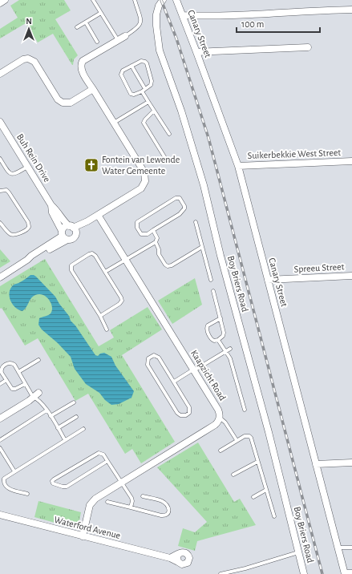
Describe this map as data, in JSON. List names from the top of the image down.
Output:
{
  "streets": {
    "street": [
      "Canary Street",
      "Suikerbekkie West Street",
      "Buh Rein Drive",
      "Spreeu Street",
      "Boy Briers Road",
      "Kaapzicht Road",
      "Waterford Avenue"
    ]
  },
  "crossings": [
    ["Canary Street", "Suikerbekkie West Street"],
    ["Canary Street", "Spreeu Street"]
  ],
  "places": {
    "church": ["Fontein van Lewende Water Gemeente"]
  },
  "scale_bar": "100 m",
  "north": "top"
}
